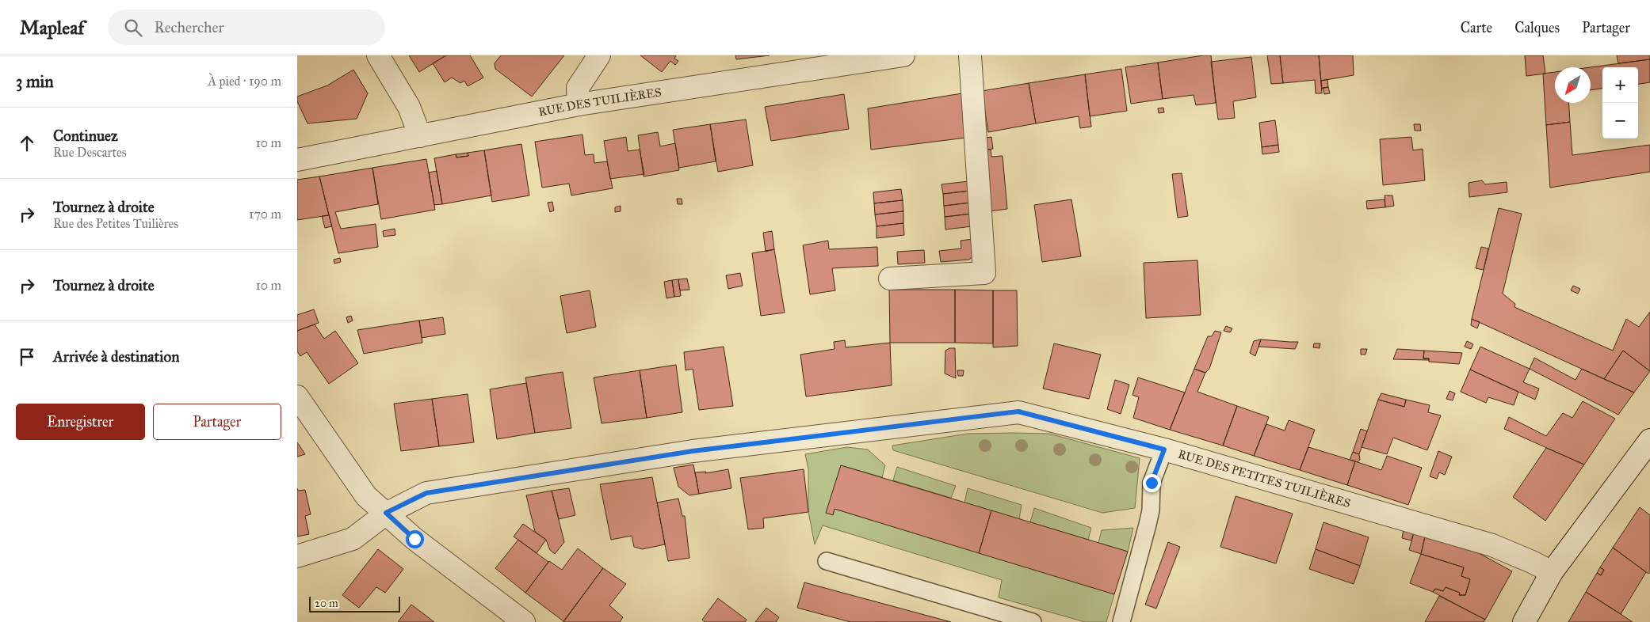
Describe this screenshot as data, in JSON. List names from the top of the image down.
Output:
{
  "streets": {
    "street": ["RUE DES TUILIÈRES", "RUE DES PETITES TUILIÈRES"]
  },
  "scale_bar": "20 m",
  "north": "bottom left",
  "page": {
    "header": "Mapleaf",
    "search": "Rechercher",
    "nav": ["Carte", "Calques", "Partager"],
    "heading": ["3 min", "À pied · 190 m"],
    "map_buttons": ["+", "−"],
    "list": [
      ["Continuez", "Rue Descartes", "10 m"],
      ["Tournez à droite", "Rue des Petites Tuilières", "170 m"],
      ["Tournez à droite", "10 m"],
      "Arrivée à destination"
    ],
    "buttons": ["Enregistrer", "Partager"],
    "scale": "20 m"
  }
}
